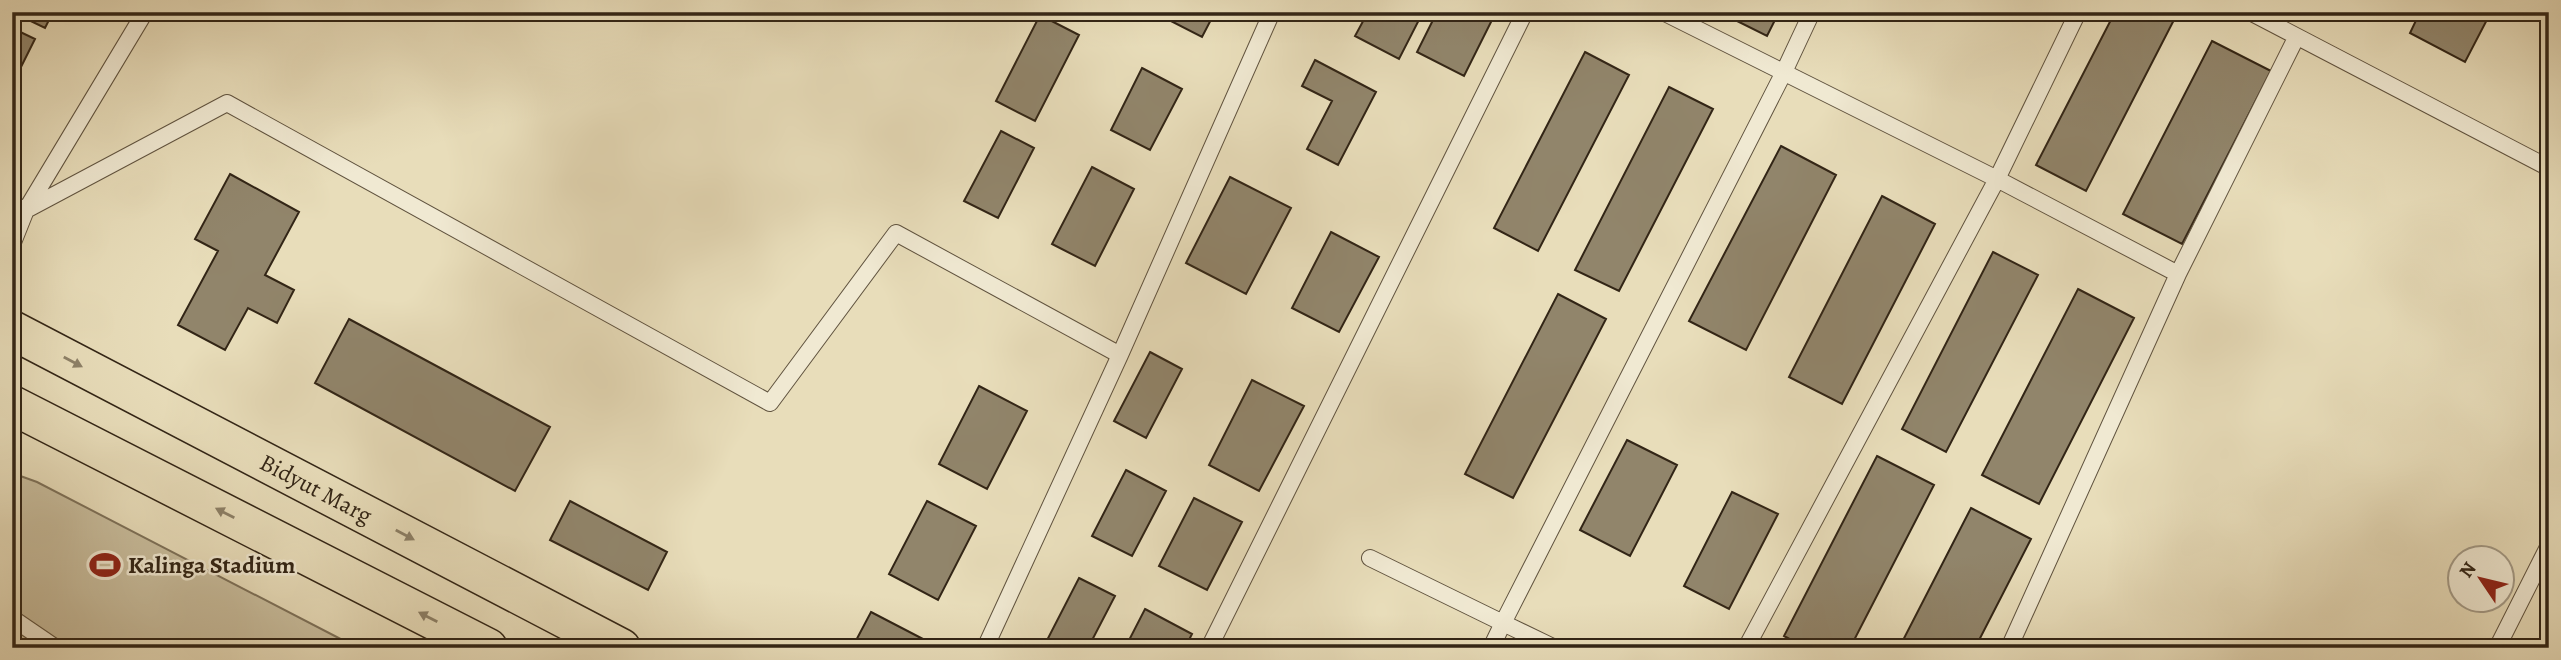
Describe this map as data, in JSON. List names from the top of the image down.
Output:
{
  "streets": {
    "main road": ["Bidyut Marg"]
  },
  "places": {
    "sports": ["Kalinga Stadium"]
  },
  "north": "top left"
}
